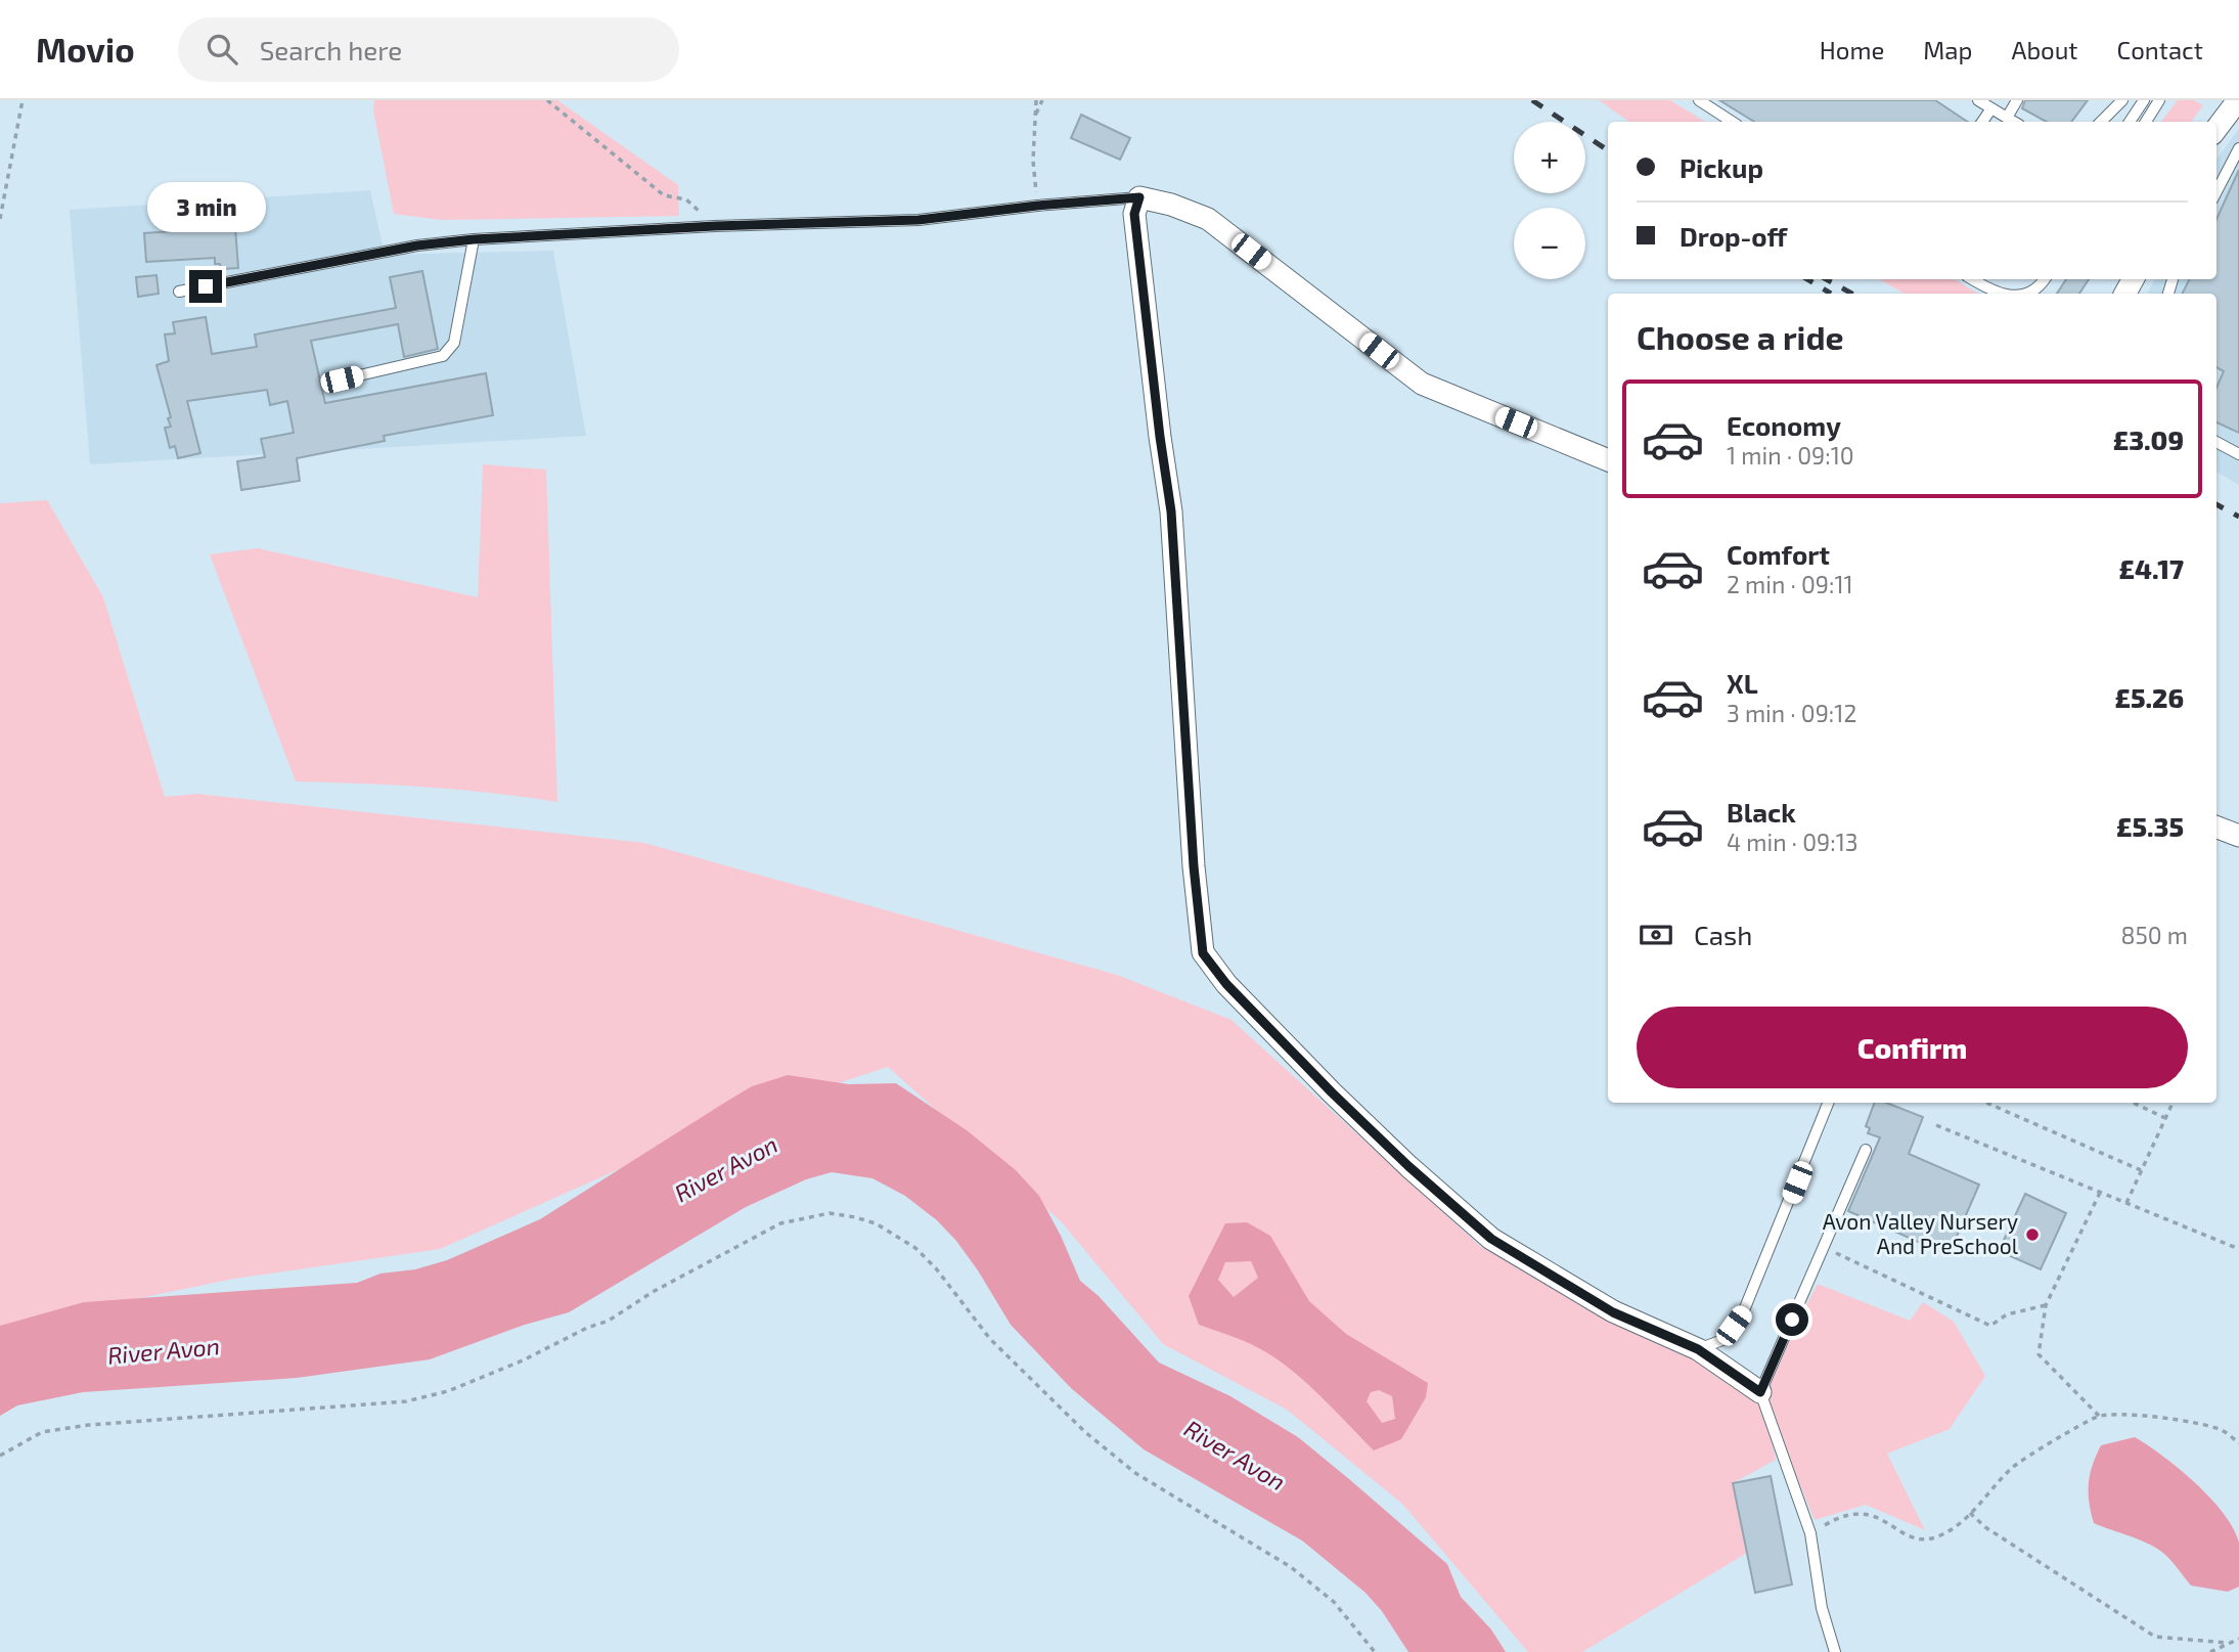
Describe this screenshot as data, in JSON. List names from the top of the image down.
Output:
{
  "water": ["River Avon"],
  "places": ["Avon Valley Nursery And PreSchool"],
  "page": {
    "header": "Movio",
    "search": "Search here",
    "nav": [
      "Home",
      "Map",
      "About",
      "Contact"
    ],
    "map_buttons": ["+", "−"],
    "banner": ["Pickup", "Drop-off"],
    "bubble": "3 min",
    "heading": "Choose a ride",
    "list": [
      {
        "name": "Economy",
        "note": "1 min · 09:10",
        "value": "£3.09"
      },
      {
        "name": "Comfort",
        "note": "2 min · 09:11",
        "value": "£4.17"
      },
      {
        "name": "XL",
        "note": "3 min · 09:12",
        "value": "£5.26"
      },
      {
        "name": "Black",
        "note": "4 min · 09:13",
        "value": "£5.35"
      }
    ],
    "pay": ["Cash", "850 m"],
    "buttons": "Confirm"
  }
}
